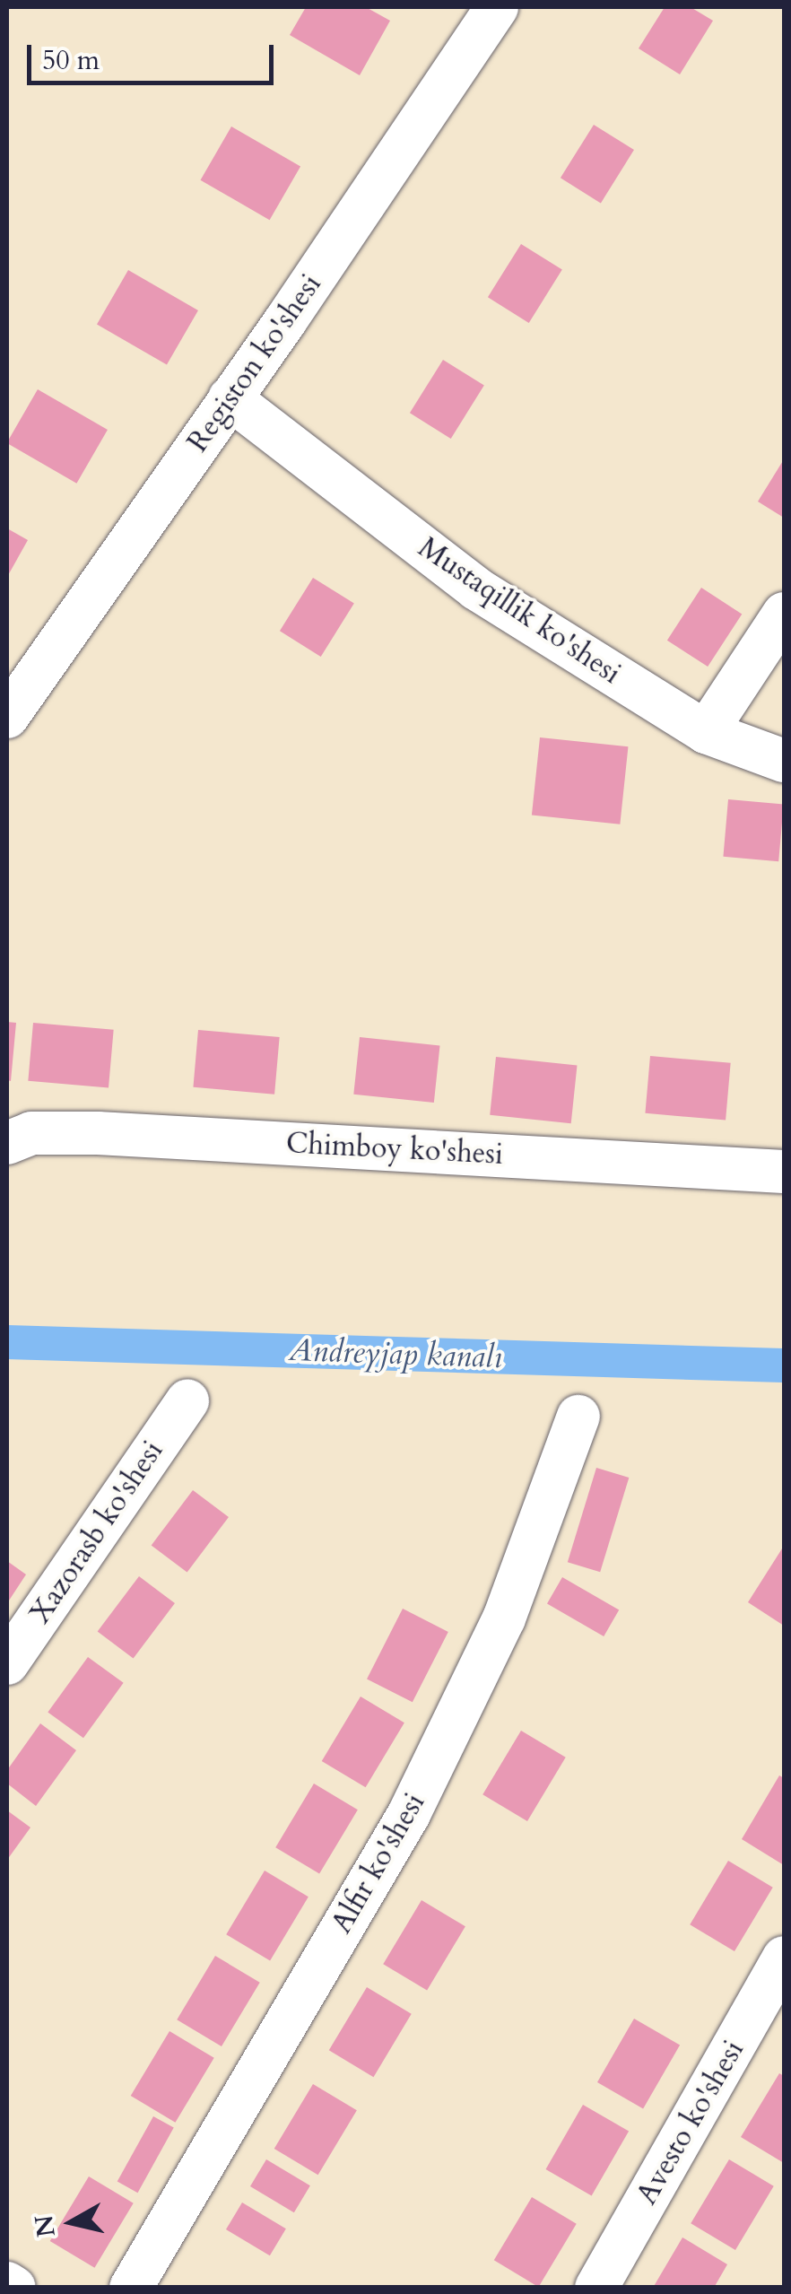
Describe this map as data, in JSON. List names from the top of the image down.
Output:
{
  "streets": {
    "street": [
      "Registon ko'shesi",
      "Mustaqillik ko'shesi",
      "Chimboy ko'shesi",
      "Xazorasb ko'shesi",
      "Alfir ko'shesi",
      "Avesto ko'shesi"
    ]
  },
  "crossings": [
    ["Registon ko'shesi", "Mustaqillik ko'shesi"]
  ],
  "water": ["Andreyjap kanalı"],
  "scale_bar": "50 m",
  "north": "left"
}
